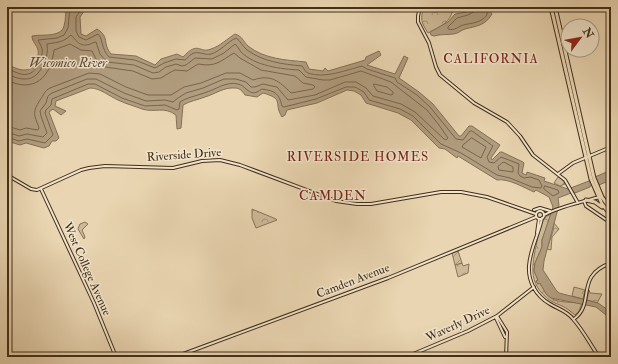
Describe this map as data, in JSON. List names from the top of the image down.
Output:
{
  "streets": {
    "street": [
      "Riverside Drive",
      "West College Avenue",
      "Camden Avenue",
      "Waverly Drive"
    ]
  },
  "crossings": [
    ["Riverside Drive", "West College Avenue"],
    ["Riverside Drive", "Camden Avenue"]
  ],
  "districts": ["CALIFORNIA", "RIVERSIDE HOMES", "CAMDEN"],
  "water": ["Wicomico River"],
  "north": "top right"
}
